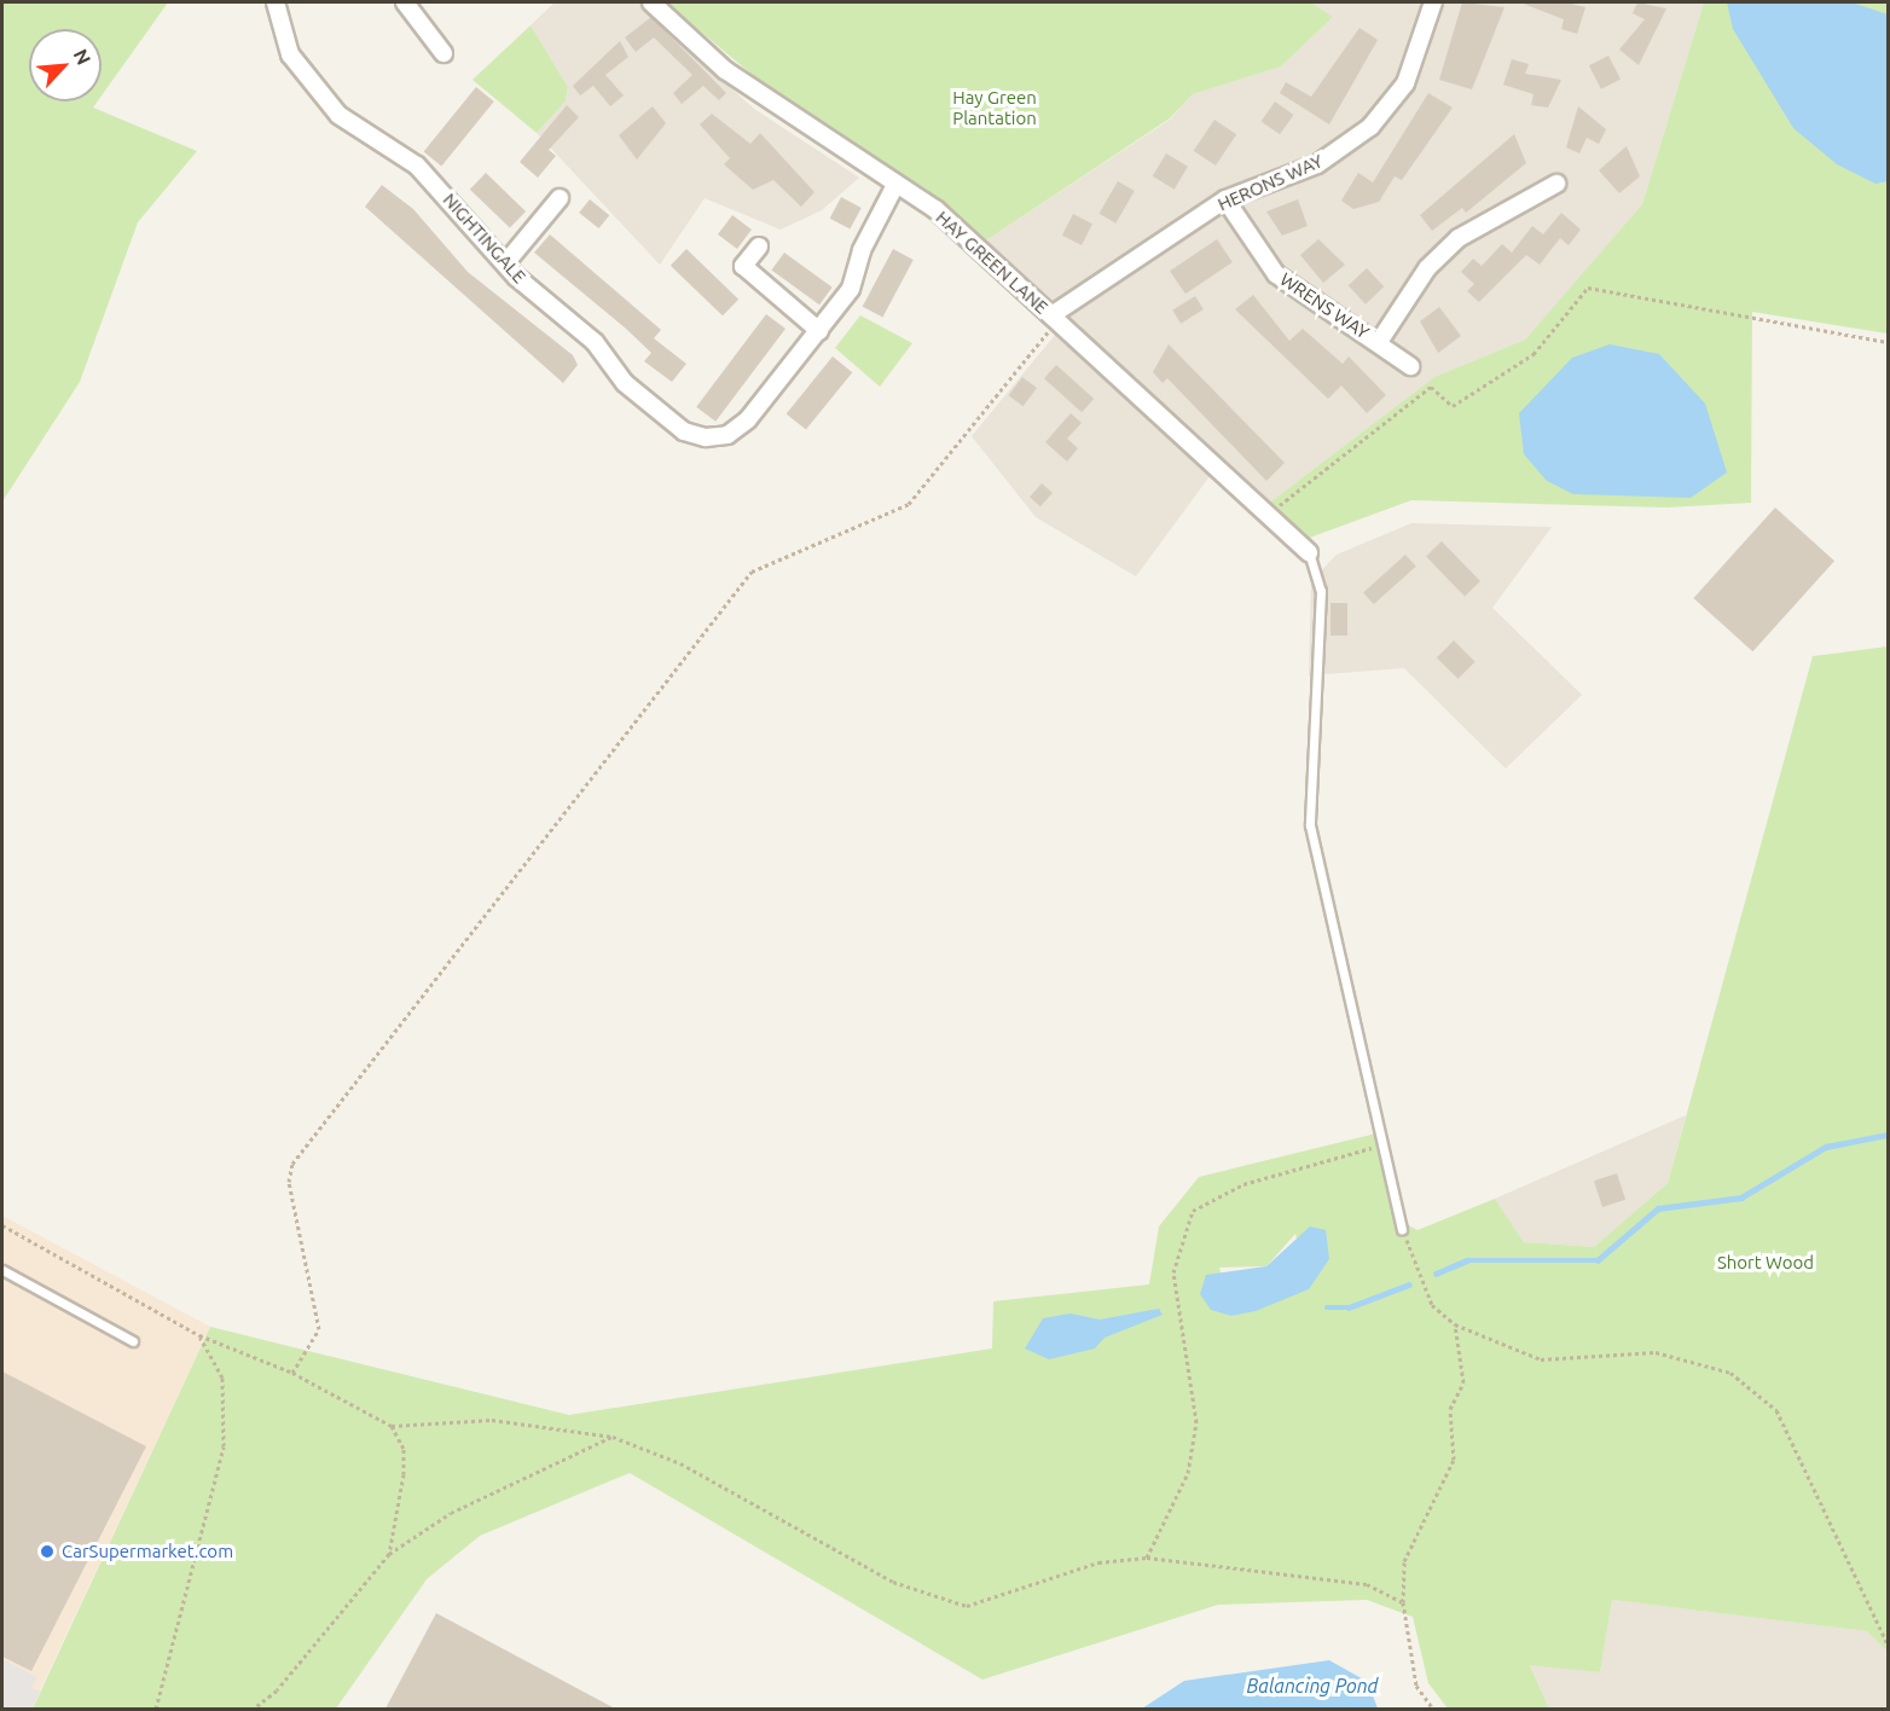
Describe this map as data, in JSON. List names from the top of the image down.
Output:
{
  "streets": {
    "street": [
      "HERONS WAY",
      "NIGHTINGALE",
      "HAY GREEN LANE",
      "WRENS WAY"
    ]
  },
  "crossings": [
    ["HERONS WAY", "HAY GREEN LANE"],
    ["HERONS WAY", "WRENS WAY"],
    ["NIGHTINGALE", "HAY GREEN LANE"]
  ],
  "water": ["Balancing Pond"],
  "parks": ["Hay Green Plantation", "Short Wood"],
  "places": ["CarSupermarket.com"],
  "north": "top right"
}
